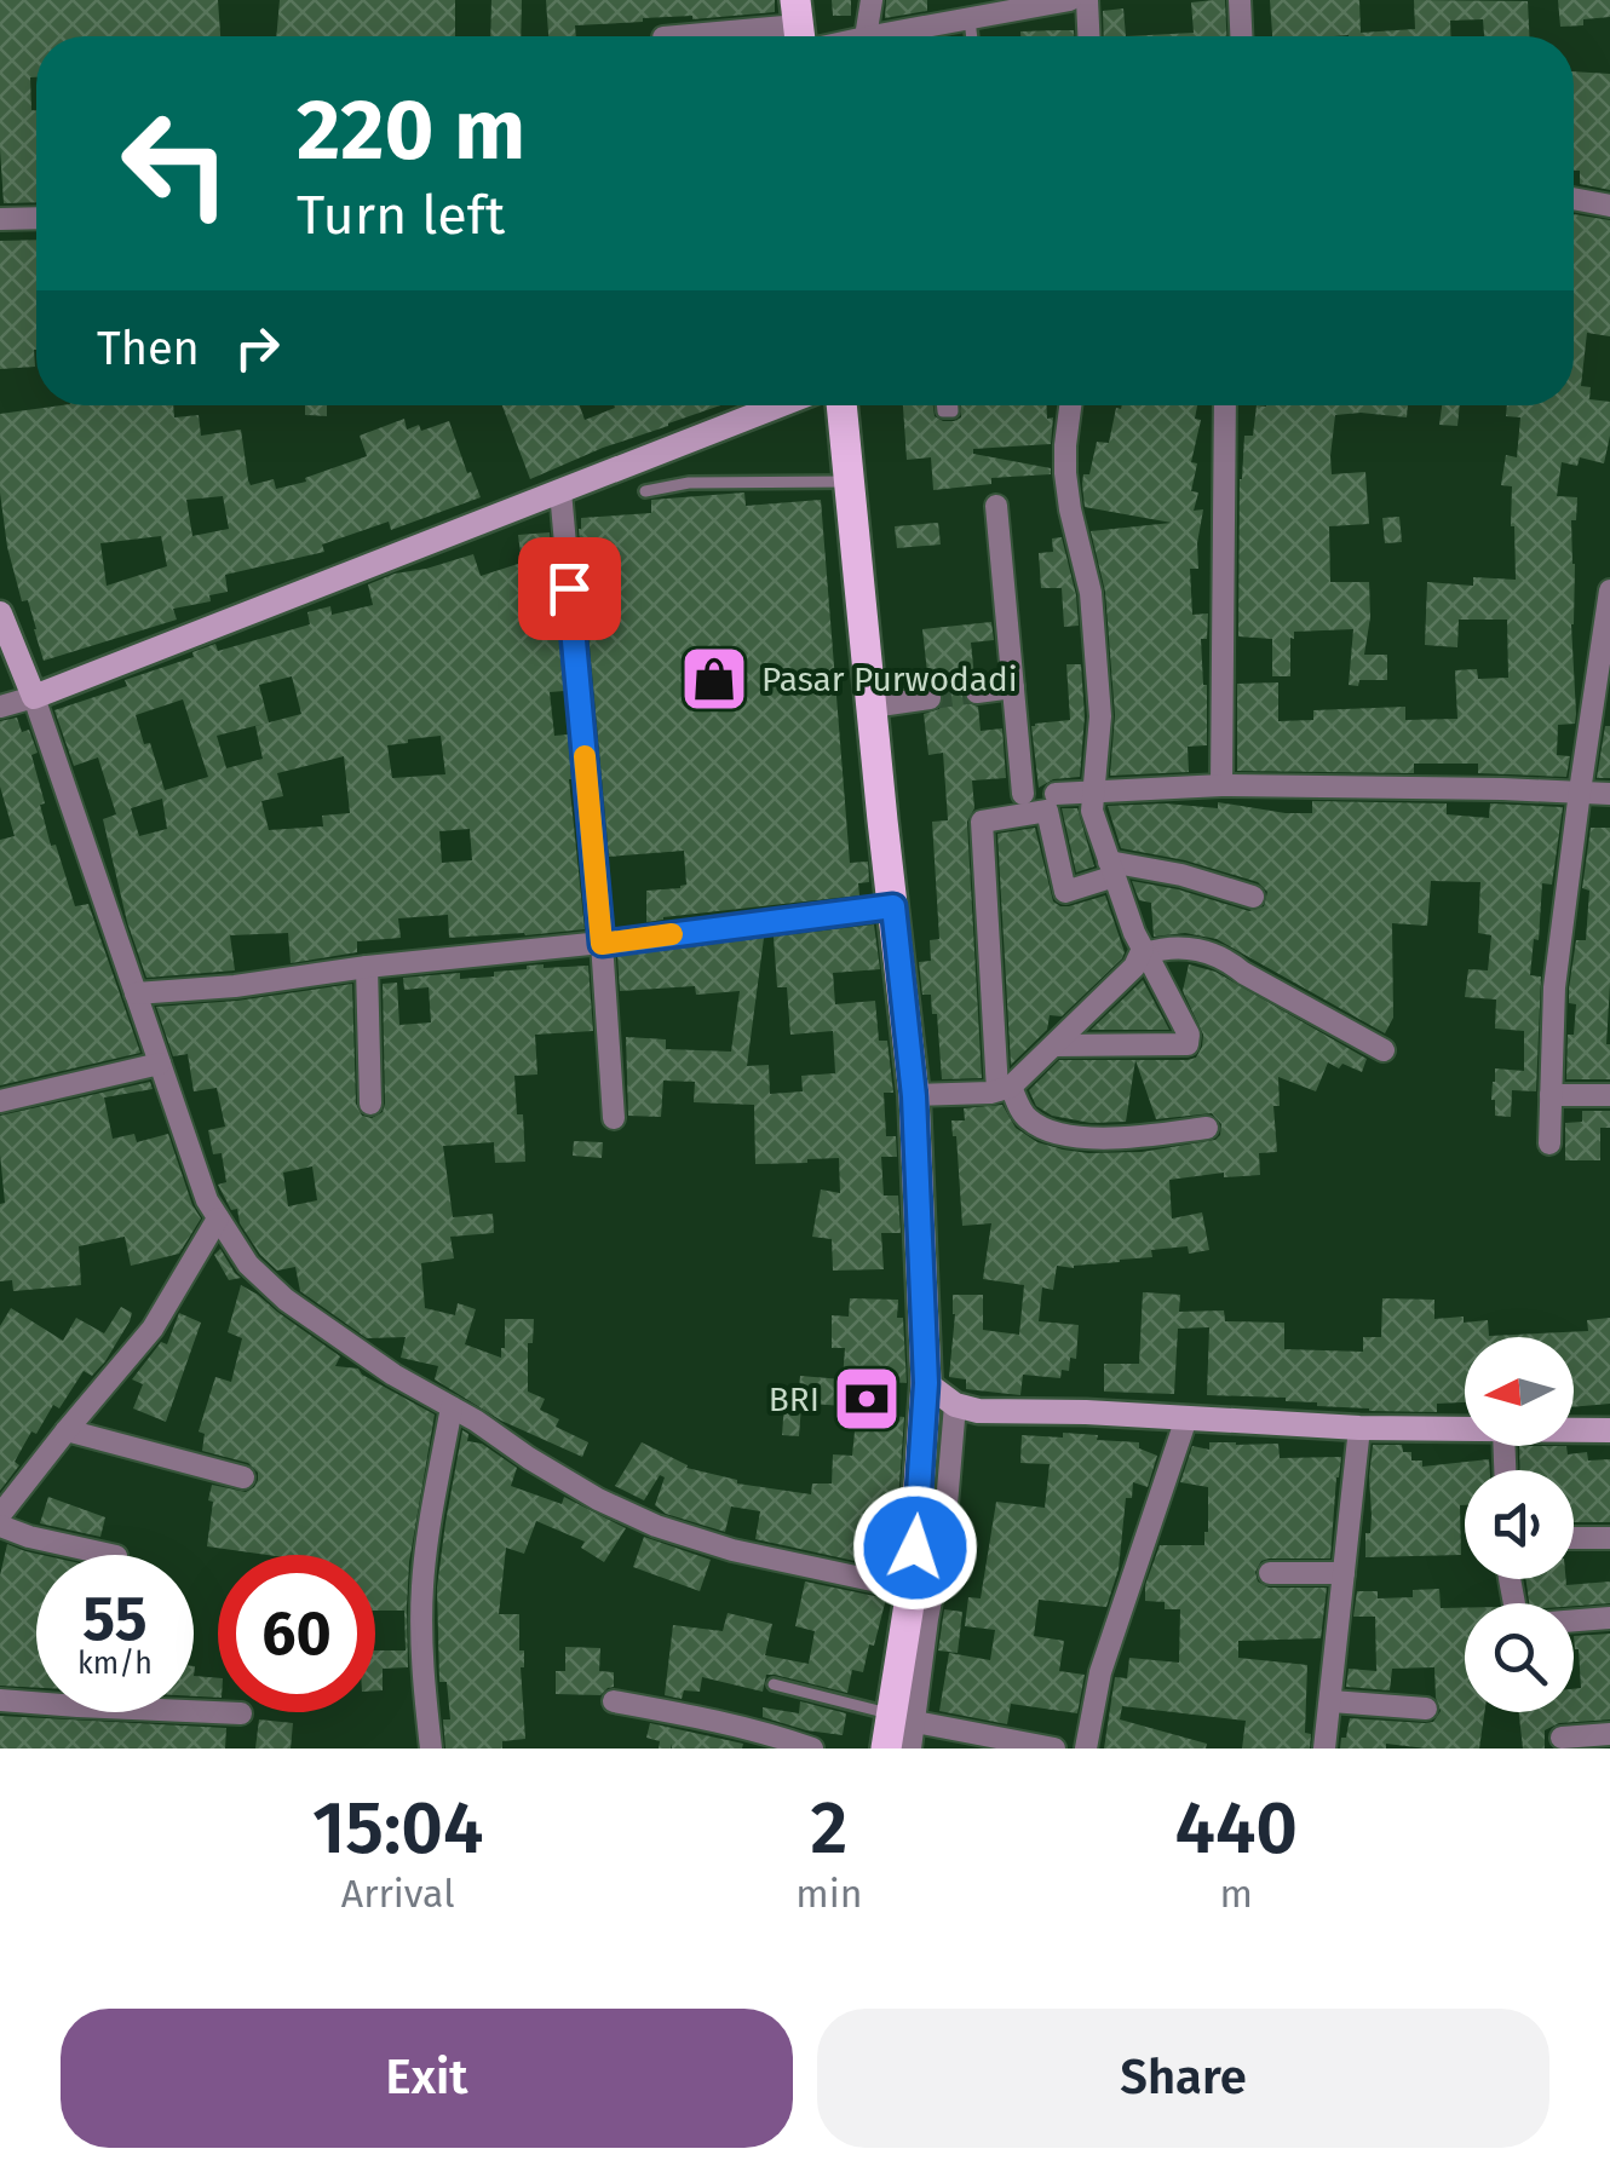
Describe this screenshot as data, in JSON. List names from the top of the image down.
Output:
{
  "places": {
    "shop": ["Pasar Purwodadi"],
    "bank": ["BRI"]
  },
  "north": "left",
  "page": {
    "turn": ["220 m", "Turn left"],
    "then": "Then",
    "speed": "55 km/h",
    "limit": "60",
    "eta": [
      "15:04",
      "Arrival",
      "2",
      "min",
      "440",
      "m"
    ],
    "buttons": ["Exit", "Share"]
  }
}
